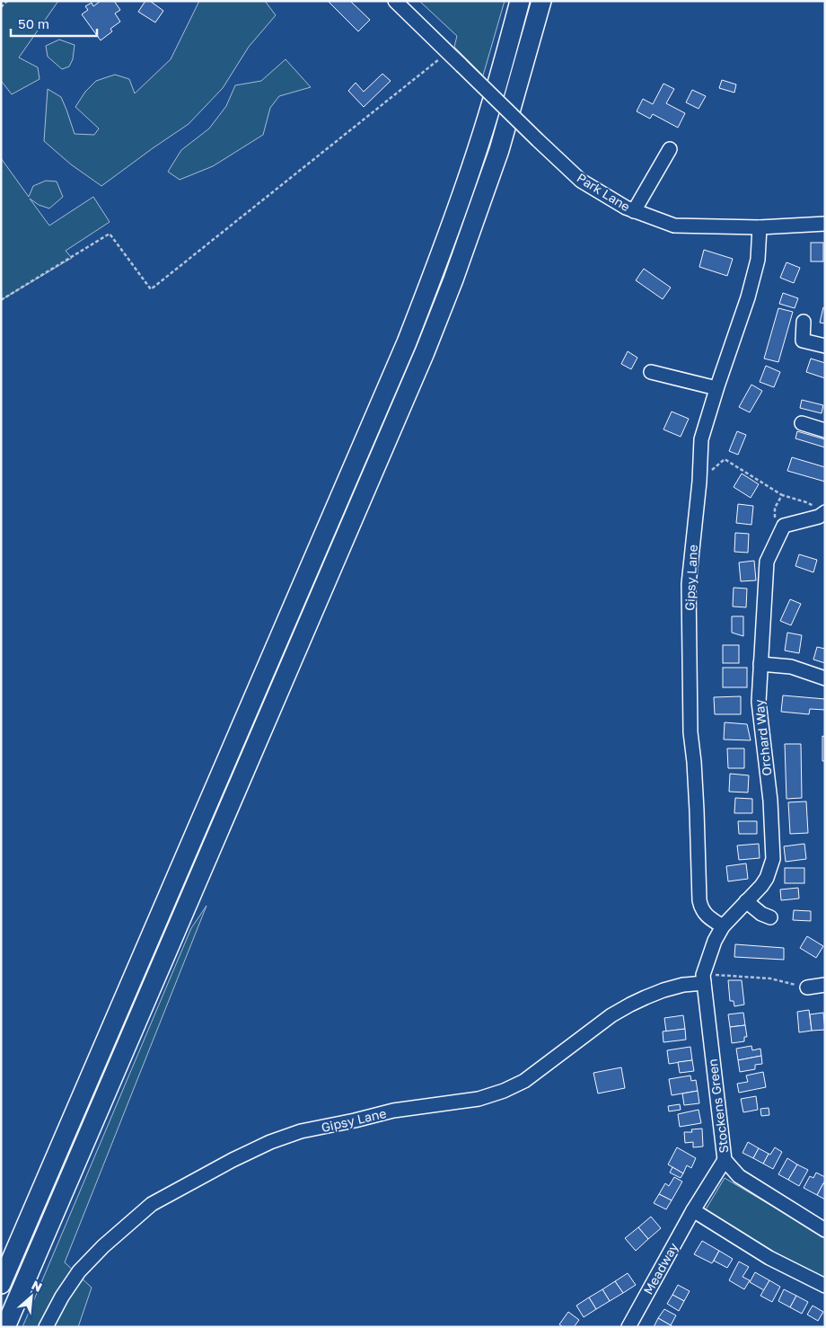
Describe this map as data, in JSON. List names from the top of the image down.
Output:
{
  "streets": {
    "street": [
      "Park Lane",
      "Gipsy Lane",
      "Orchard Way",
      "Stockens Green",
      "Meadway"
    ]
  },
  "crossings": [
    ["Park Lane", "Gipsy Lane"],
    ["Gipsy Lane", "Orchard Way"],
    ["Gipsy Lane", "Stockens Green"],
    ["Orchard Way", "Stockens Green"],
    ["Stockens Green", "Meadway"]
  ],
  "scale_bar": "50 m",
  "north": "top right"
}
